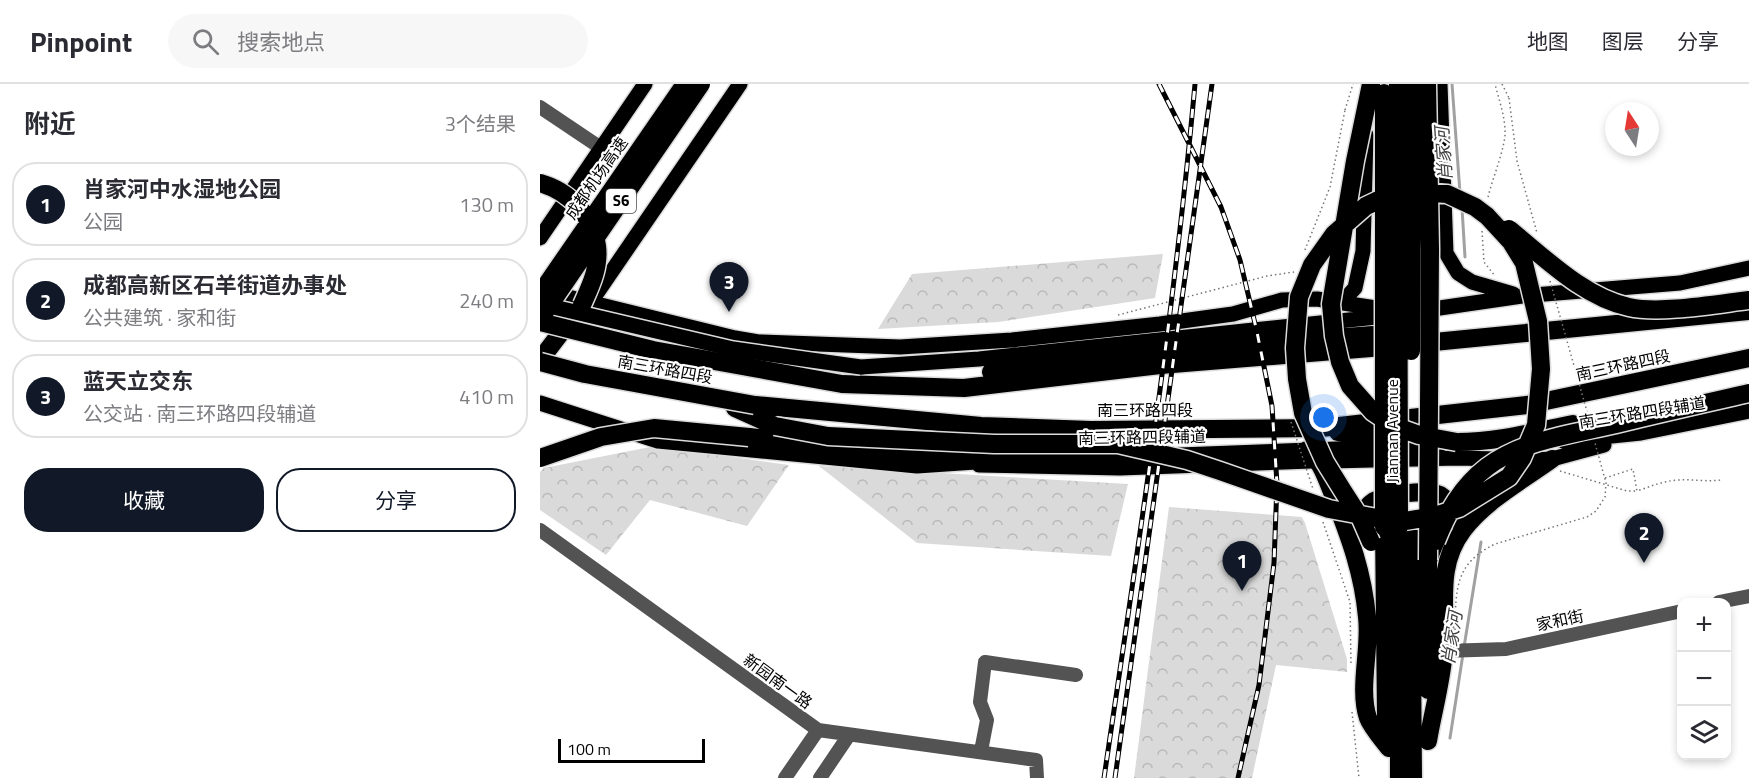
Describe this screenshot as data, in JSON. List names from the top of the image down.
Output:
{
  "streets": {
    "highway": [
      "成都机场高速",
      "S6",
      "南三环路四段",
      "Jiannan Avenue"
    ],
    "main road": ["南三环路四段辅道"],
    "street": ["家和街", "新园南一路"]
  },
  "crossings": [
    ["成都机场高速", "南三环路四段"]
  ],
  "water": ["肖家河"],
  "scale_bar": "100 m",
  "north": "top",
  "page": {
    "header": "Pinpoint",
    "search": "搜索地点",
    "nav": ["地图", "图层", "分享"],
    "heading": ["附近", "3个结果"],
    "list": [
      {
        "mark": "1",
        "name": "肖家河中水湿地公园",
        "note": "公园",
        "value": "130 m"
      },
      {
        "mark": "2",
        "name": "成都高新区石羊街道办事处",
        "note": "公共建筑 · 家和街",
        "value": "240 m"
      },
      {
        "mark": "3",
        "name": "蓝天立交东",
        "note": "公交站 · 南三环路四段辅道",
        "value": "410 m"
      }
    ],
    "pins": ["3", "2", "1"],
    "buttons": ["收藏", "分享"],
    "map_buttons": ["+", "−"],
    "scale": "100 m"
  }
}
